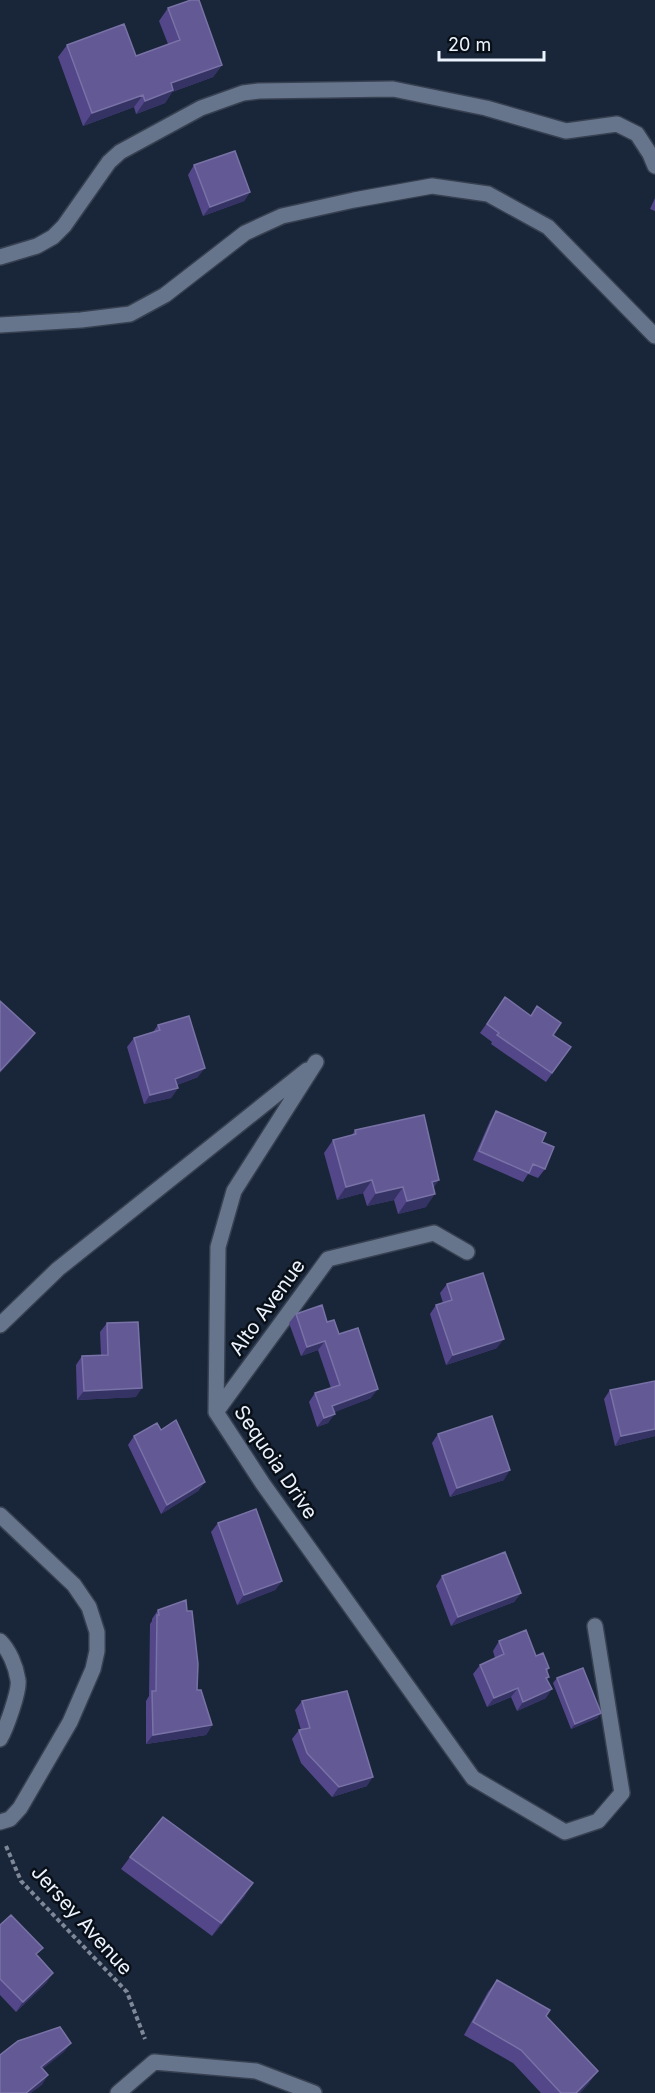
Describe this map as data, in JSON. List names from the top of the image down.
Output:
{
  "streets": {
    "street": ["Alto Avenue", "Sequoia Drive"],
    "path": ["Jersey Avenue"]
  },
  "crossings": [
    ["Alto Avenue", "Sequoia Drive"]
  ],
  "scale_bar": "20 m"
}
